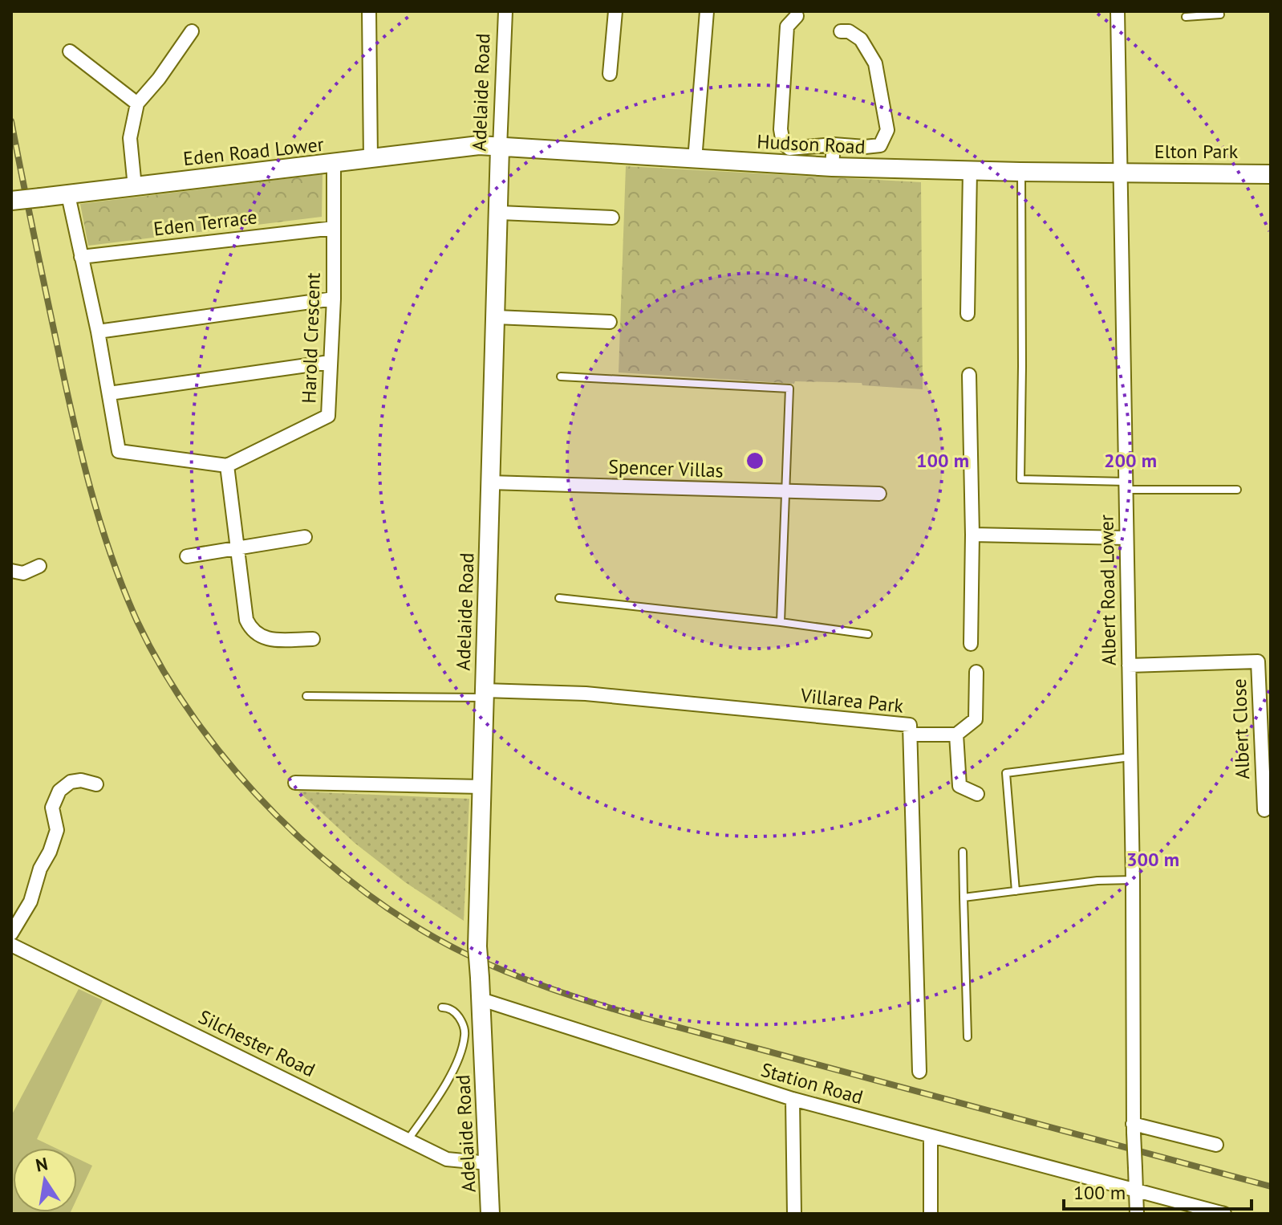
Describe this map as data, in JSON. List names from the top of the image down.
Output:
{
  "streets": {
    "street": [
      "Adelaide Road",
      "Hudson Road",
      "Eden Road Lower",
      "Elton Park",
      "Eden Terrace",
      "Harold Crescent",
      "Spencer Villas",
      "Albert Road Lower",
      "Villarea Park",
      "Albert Close",
      "Silchester Road",
      "Station Road"
    ]
  },
  "crossings": [
    ["Adelaide Road", "Hudson Road"],
    ["Adelaide Road", "Eden Road Lower"],
    ["Adelaide Road", "Spencer Villas"],
    ["Adelaide Road", "Villarea Park"],
    ["Adelaide Road", "Silchester Road"],
    ["Adelaide Road", "Station Road"],
    ["Hudson Road", "Eden Road Lower"],
    ["Hudson Road", "Elton Park"],
    ["Hudson Road", "Albert Road Lower"],
    ["Eden Road Lower", "Harold Crescent"],
    ["Elton Park", "Albert Road Lower"],
    ["Eden Terrace", "Harold Crescent"],
    ["Albert Road Lower", "Albert Close"],
    ["Albert Road Lower", "Station Road"]
  ],
  "scale_bar": "100 m",
  "north": "top",
  "rings": ["100 m", "200 m", "300 m"]
}
